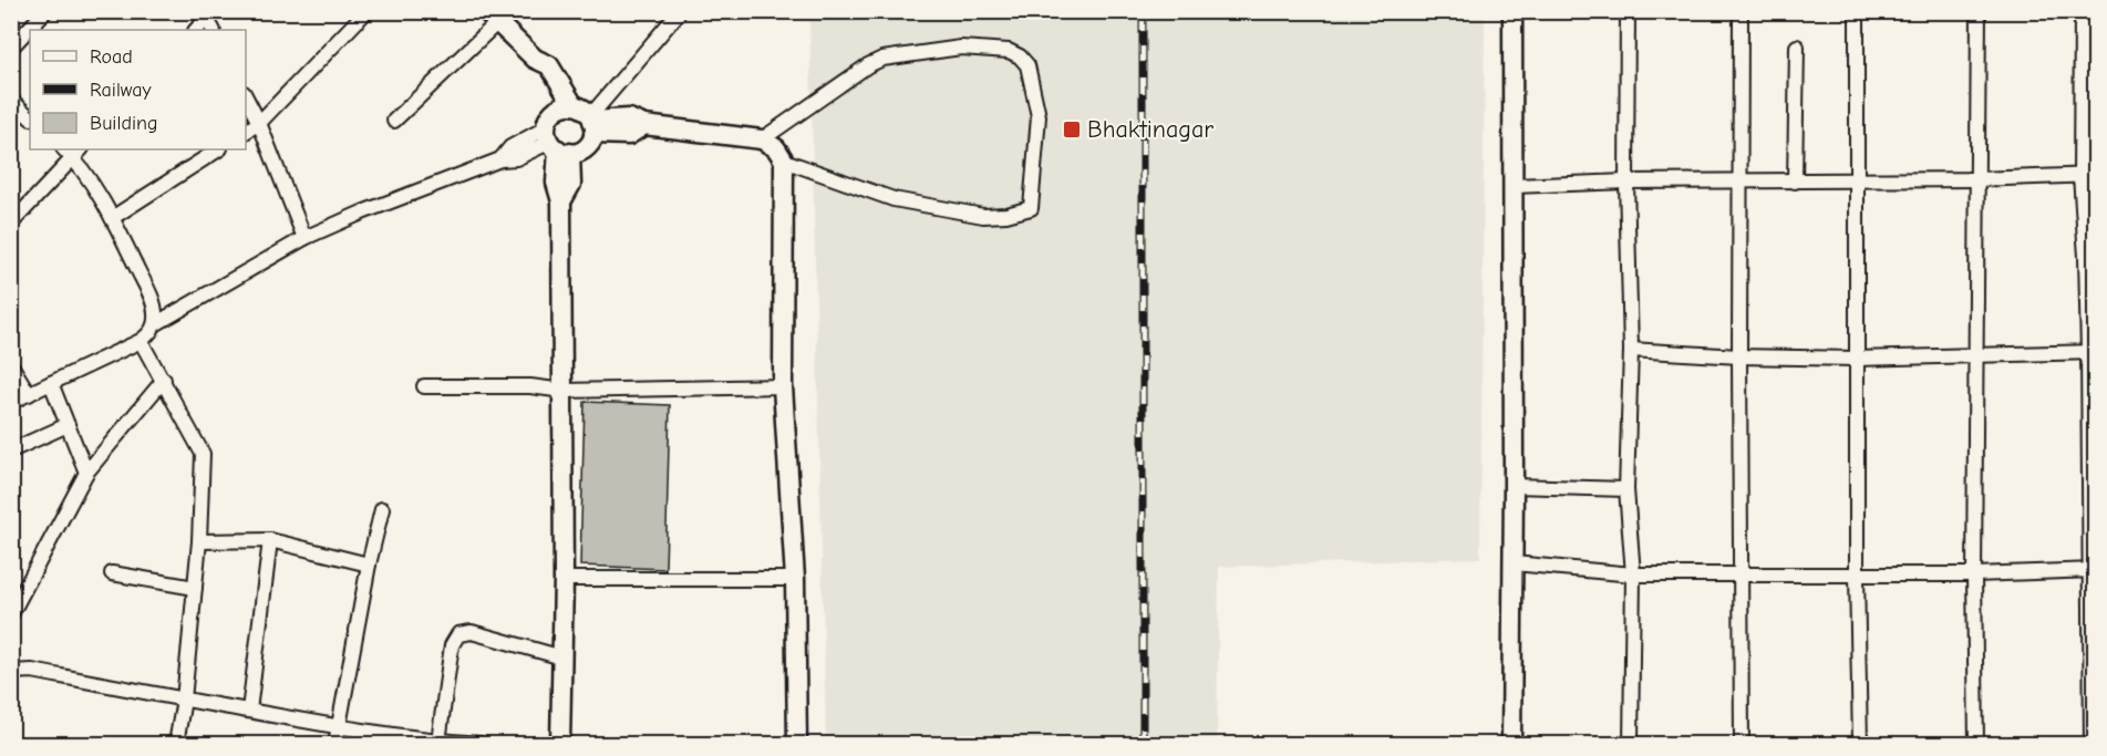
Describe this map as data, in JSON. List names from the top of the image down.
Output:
{
  "places": {
    "transit": ["Bhaktinagar"]
  },
  "legend": ["Road", "Railway", "Building"]
}
